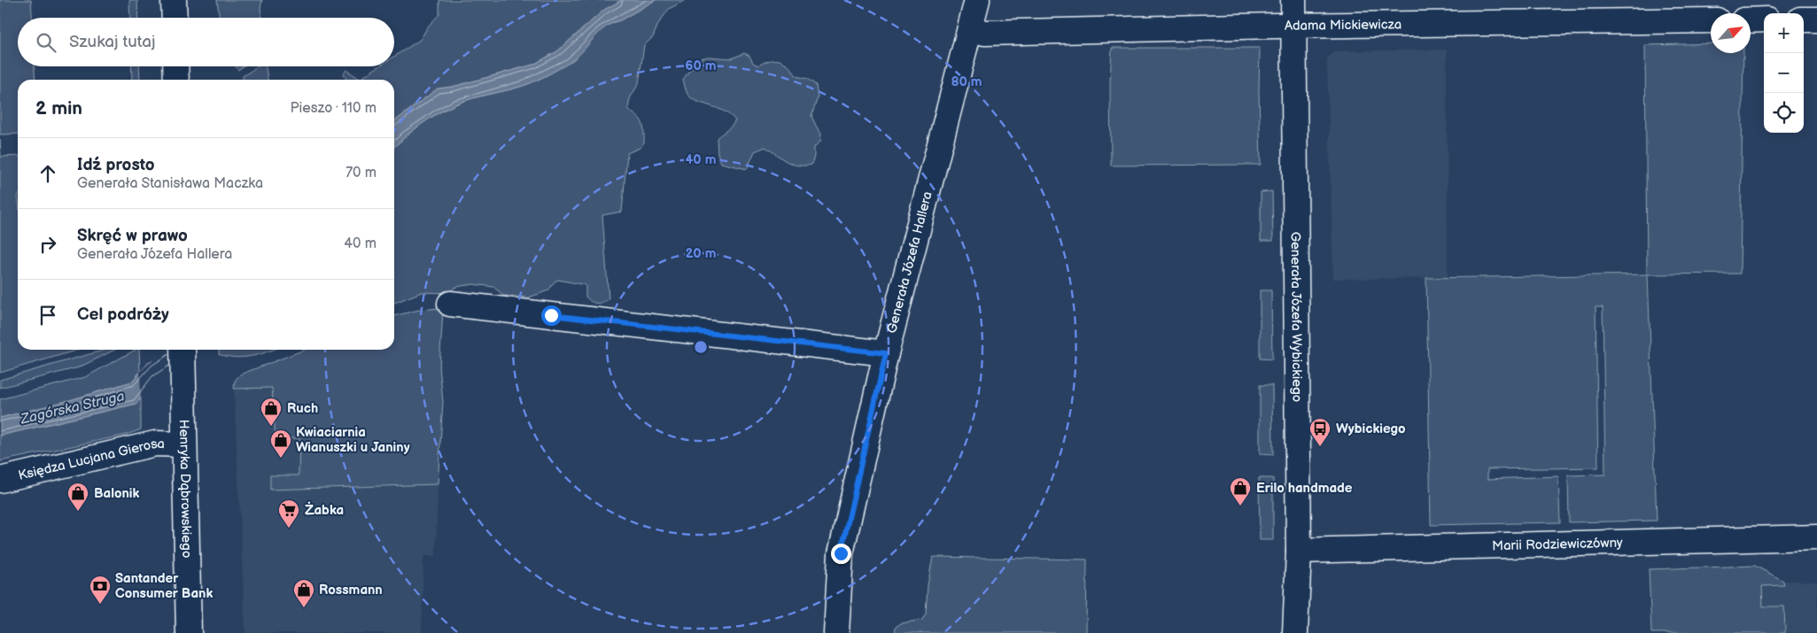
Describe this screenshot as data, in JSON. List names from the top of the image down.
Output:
{
  "streets": {
    "street": [
      "Adama Mickiewicza",
      "Generała Józefa Hallera",
      "Generała Józefa Wybickiego",
      "Księdza Lucjana Gierosa",
      "Henryka Dąbrowskiego",
      "Marii Rodziewiczówny"
    ]
  },
  "crossings": [
    ["Adama Mickiewicza", "Generała Józefa Hallera"],
    ["Adama Mickiewicza", "Generała Józefa Wybickiego"],
    ["Generała Józefa Wybickiego", "Marii Rodziewiczówny"],
    ["Księdza Lucjana Gierosa", "Henryka Dąbrowskiego"]
  ],
  "water": ["Zagórska Struga"],
  "places": {
    "shop": [
      "Ruch",
      "Kwiaciarnia Wianuszki u Janiny",
      "Erilo handmade",
      "Balonik",
      "Rossmann"
    ],
    "bus stop": ["Wybickiego"],
    "supermarket": ["Żabka"],
    "bank": ["Santander Consumer Bank"]
  },
  "north": "top right",
  "page": {
    "map_buttons": ["+", "−"],
    "search": "Szukaj tutaj",
    "heading": ["2 min", "Pieszo · 110 m"],
    "list": [
      ["Idź prosto", "Generała Stanisława Maczka", "70 m"],
      ["Skręć w prawo", "Generała Józefa Hallera", "40 m"],
      "Cel podróży"
    ]
  },
  "rings": [
    "60 m",
    "80 m",
    "40 m",
    "20 m"
  ]
}
